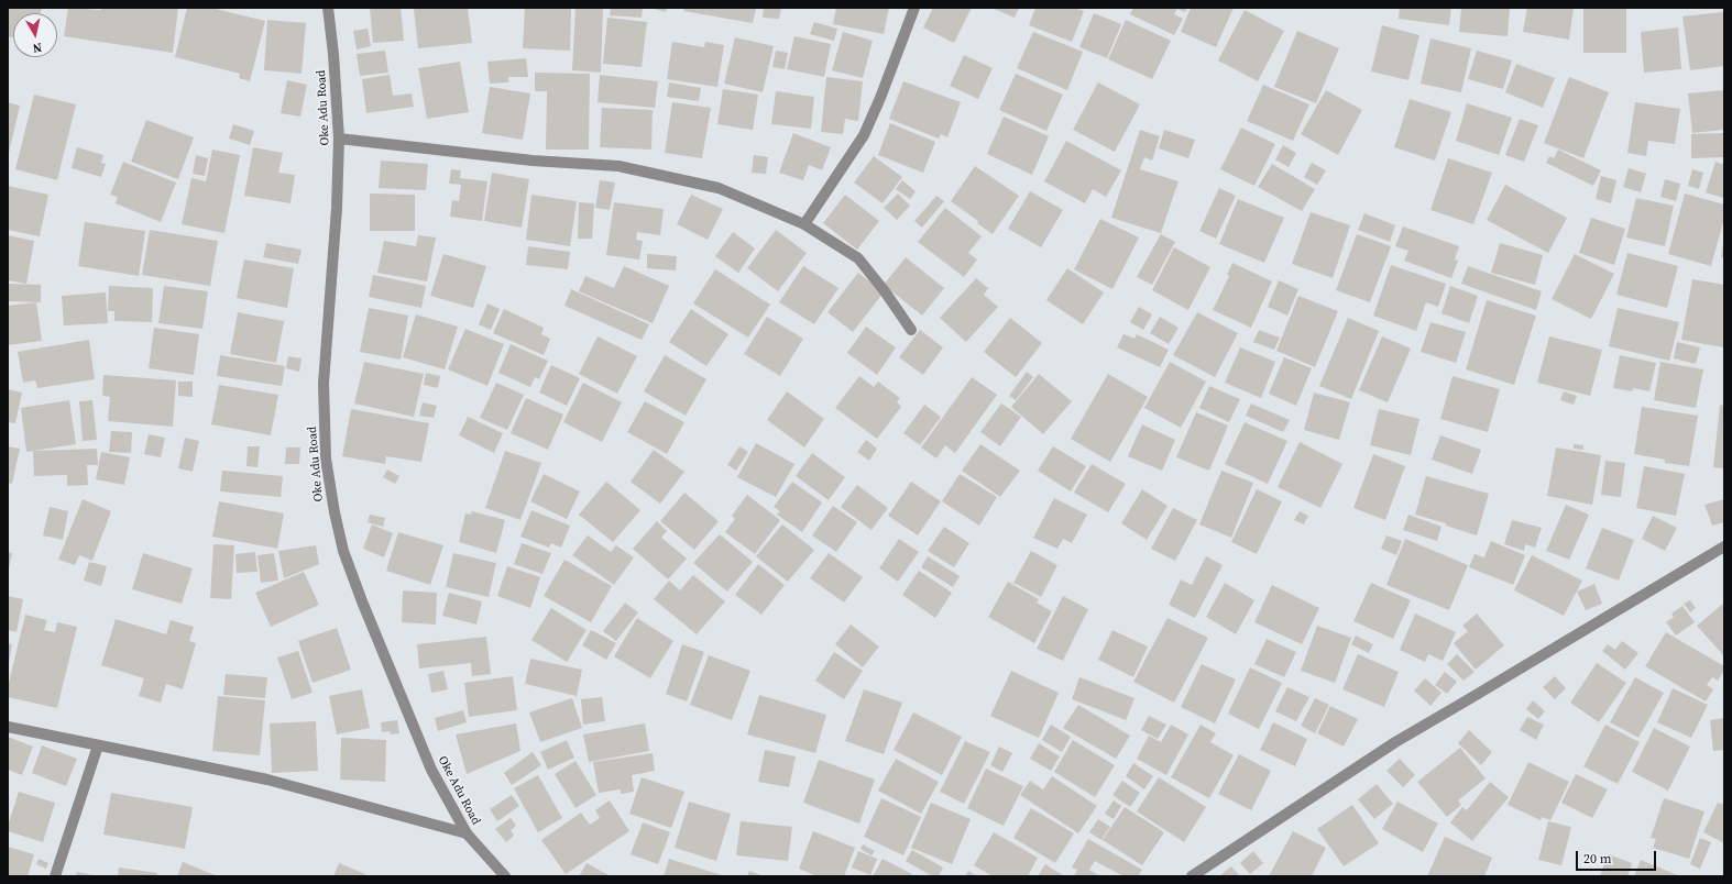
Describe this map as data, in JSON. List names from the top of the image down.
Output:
{
  "streets": {
    "street": ["Oke Adu Road"]
  },
  "scale_bar": "20 m",
  "north": "bottom"
}
